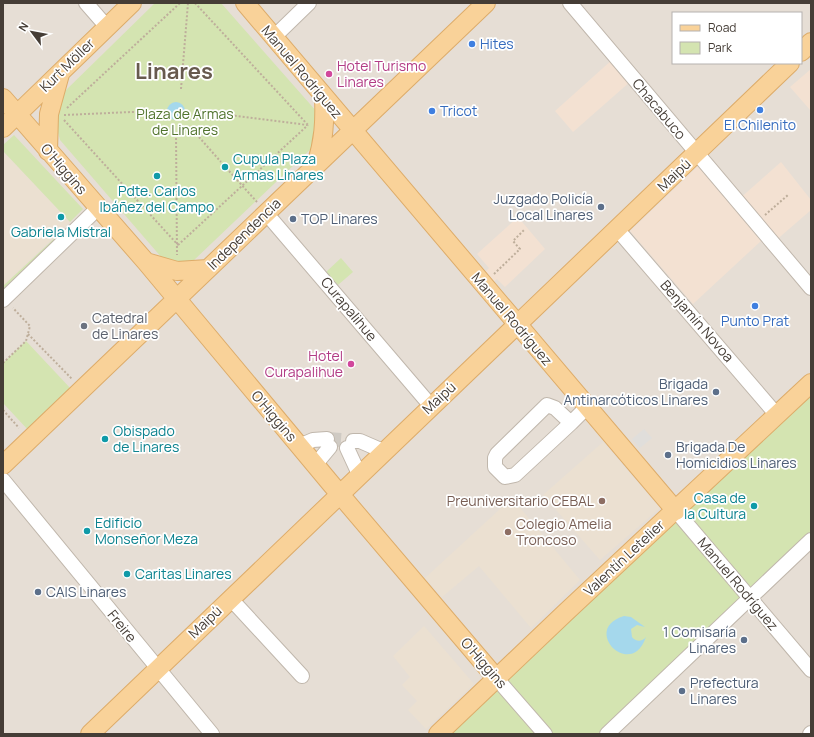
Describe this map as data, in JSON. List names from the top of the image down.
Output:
{
  "streets": {
    "main road": [
      "Kurt Möller",
      "Manuel Rodríguez",
      "O'Higgins",
      "Maipú",
      "Independencia",
      "Valentín Letelier"
    ],
    "street": [
      "Chacabuco",
      "Curapalihue",
      "Benjamín Novoa",
      "Freire"
    ]
  },
  "crossings": [
    ["Kurt Möller", "O'Higgins"],
    ["Manuel Rodríguez", "Maipú"],
    ["Manuel Rodríguez", "Independencia"],
    ["Manuel Rodríguez", "Valentín Letelier"],
    ["Chacabuco", "Maipú"],
    ["O'Higgins", "Maipú"],
    ["O'Higgins", "Independencia"],
    ["O'Higgins", "Valentín Letelier"],
    ["Maipú", "Curapalihue"],
    ["Maipú", "Benjamín Novoa"],
    ["Maipú", "Freire"],
    ["Independencia", "Curapalihue"],
    ["Benjamín Novoa", "Valentín Letelier"]
  ],
  "districts": ["Linares"],
  "parks": ["Plaza de Armas de Linares"],
  "places": [
    "Hites",
    "Hotel Turismo Linares",
    "El Chilenito",
    "Tricot",
    "Cupula Plaza Armas Linares",
    "Pdte. Carlos Ibáñez del Campo",
    "Juzgado Policía Local Linares",
    "Gabriela Mistral",
    "TOP Linares",
    "Punto Prat",
    "Catedral de Linares",
    "Hotel Curapalihue",
    "Brigada Antinarcóticos Linares",
    "Obispado de Linares",
    "Brigada De Homicidios Linares",
    "Preuniversitario CEBAL",
    "Casa de la Cultura",
    "Edificio Monseñor Meza",
    "Colegio Amelia Troncoso",
    "Caritas Linares",
    "CAIS Linares",
    "1 Comisaría Linares",
    "Prefectura Linares"
  ],
  "legend": ["Road", "Park"],
  "north": "top left"
}
